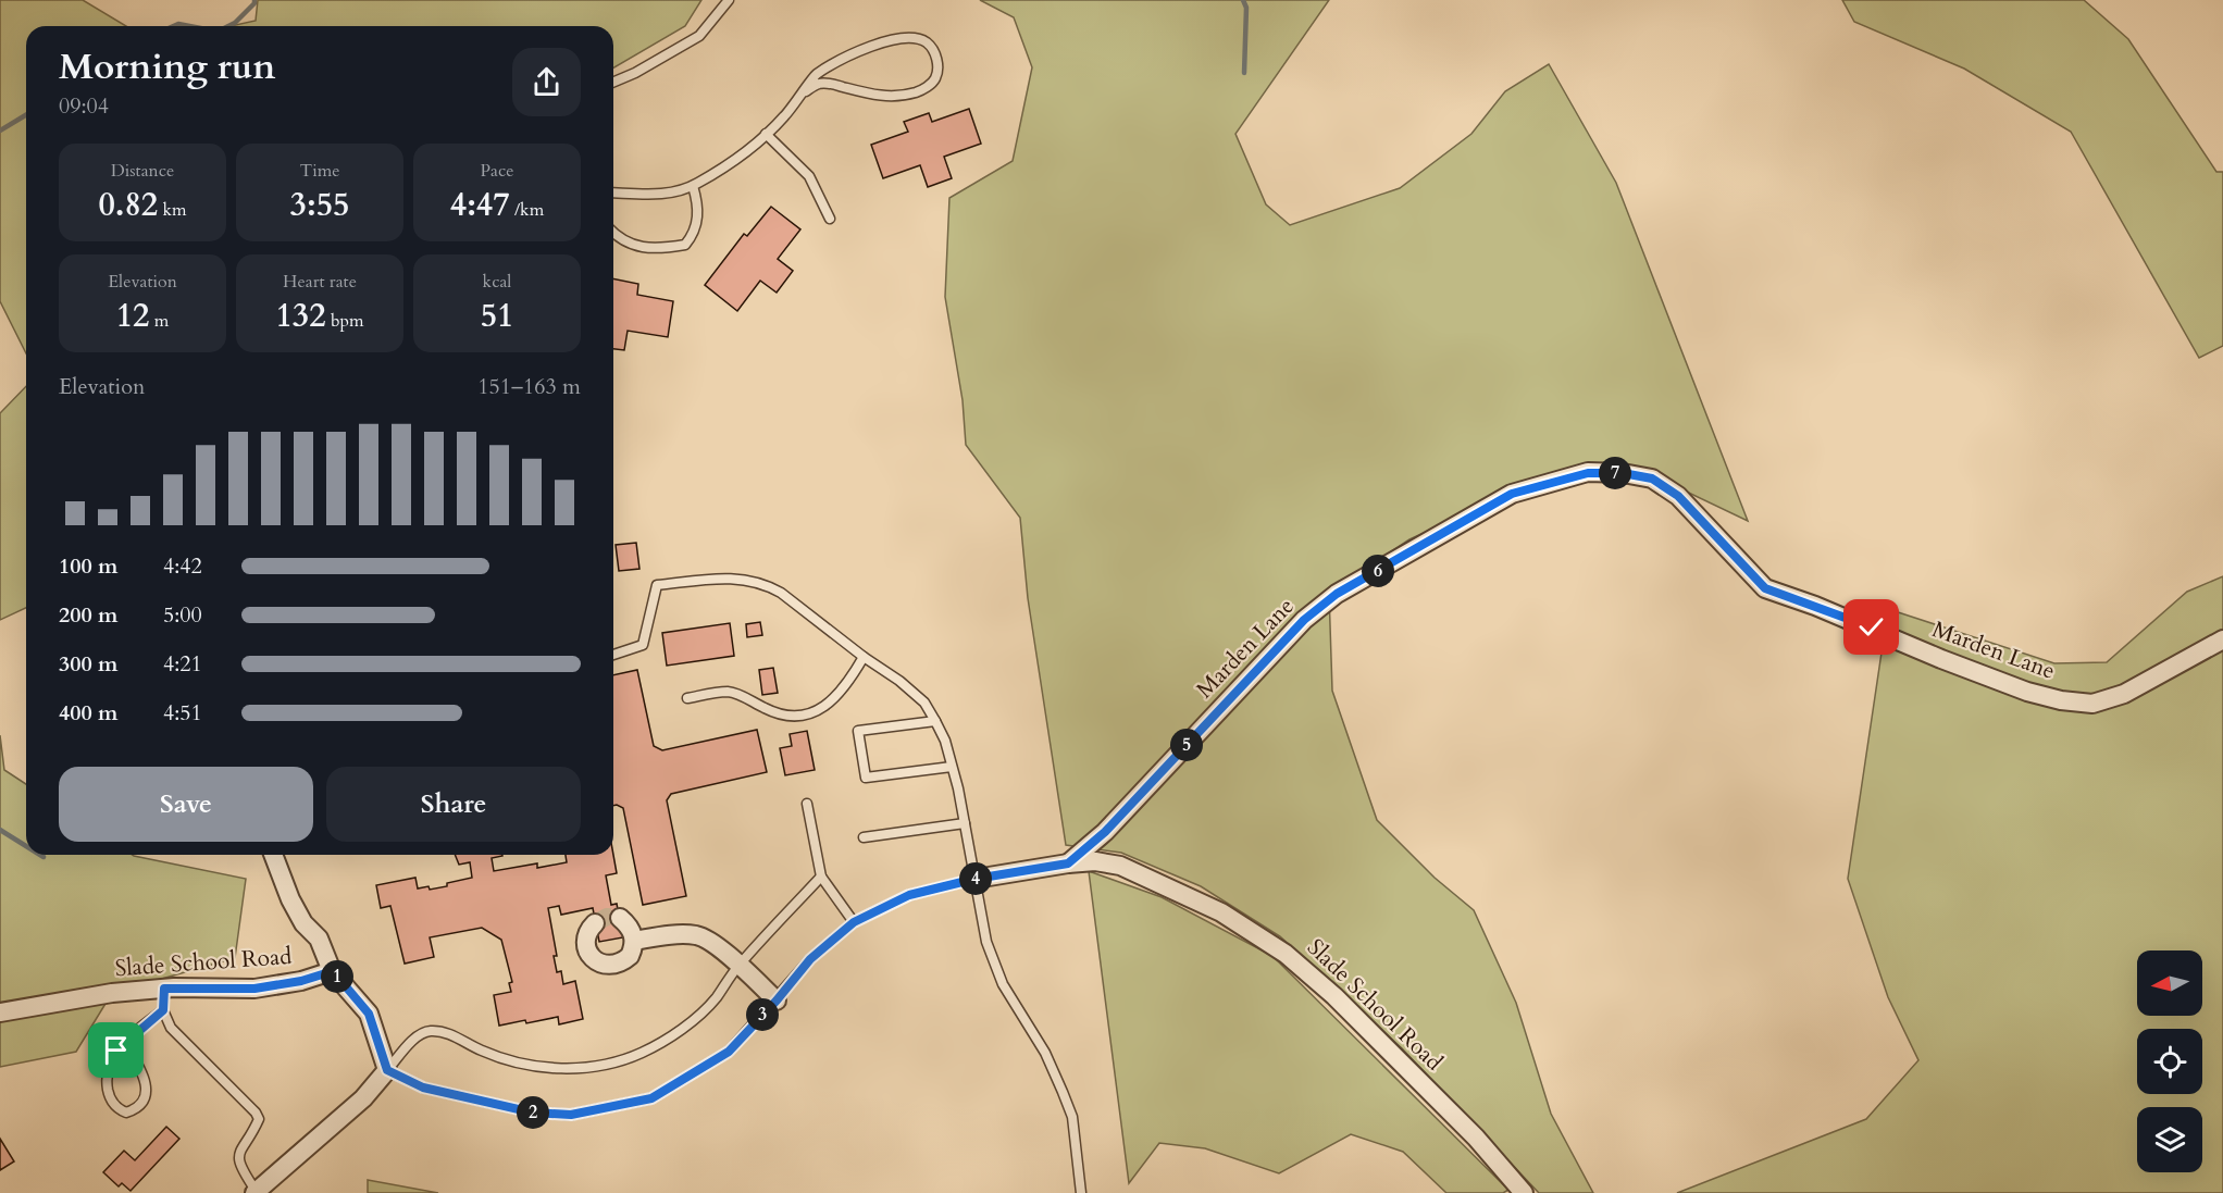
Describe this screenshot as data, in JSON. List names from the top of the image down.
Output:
{
  "streets": {
    "street": ["Marden Lane", "Slade School Road"]
  },
  "crossings": [
    ["Marden Lane", "Slade School Road"]
  ],
  "north": "left",
  "page": {
    "heading": ["Morning run", "09:04"],
    "stats": [
      ["Distance", "0.82 km"],
      ["Time", "3:55"],
      ["Pace", "4:47 /km"],
      ["Elevation", "12 m"],
      ["Heart rate", "132 bpm"],
      ["kcal", "51"]
    ],
    "chart": ["Elevation", "151–163 m"],
    "pins": [
      "7",
      "6",
      "5",
      "4",
      "1",
      "3",
      "2"
    ],
    "list": [
      {
        "name": "100 m",
        "note": "4:42"
      },
      {
        "name": "200 m",
        "note": "5:00"
      },
      {
        "name": "300 m",
        "note": "4:21"
      },
      {
        "name": "400 m",
        "note": "4:51"
      }
    ],
    "buttons": ["Save", "Share"]
  }
}
